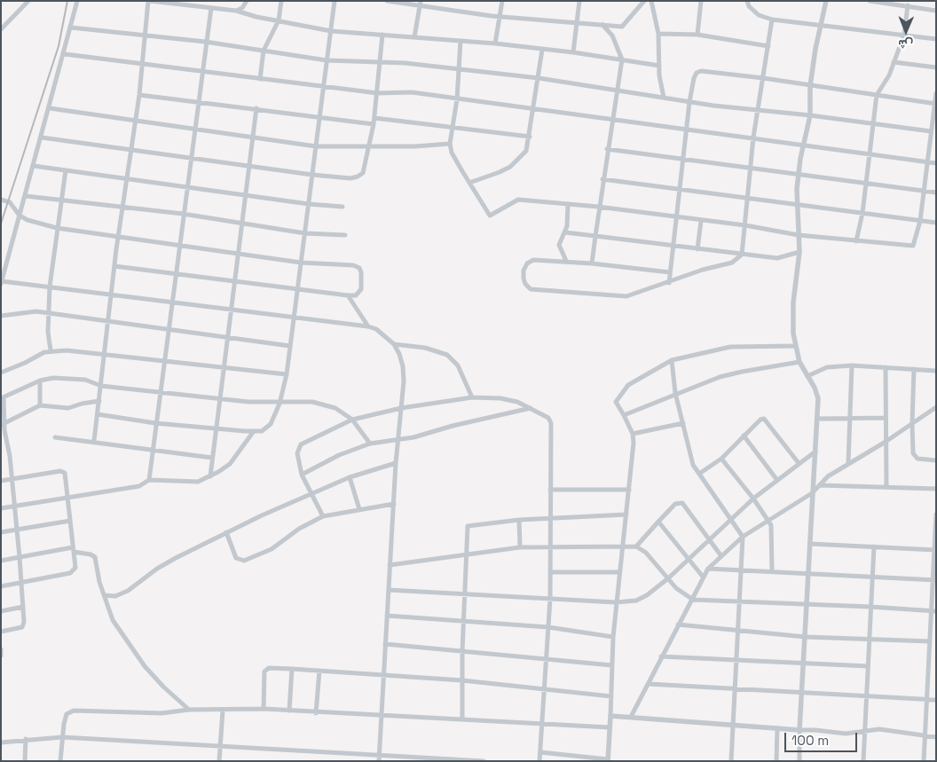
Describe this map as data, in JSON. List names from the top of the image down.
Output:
{
  "scale_bar": "100 m",
  "north": "bottom"
}
